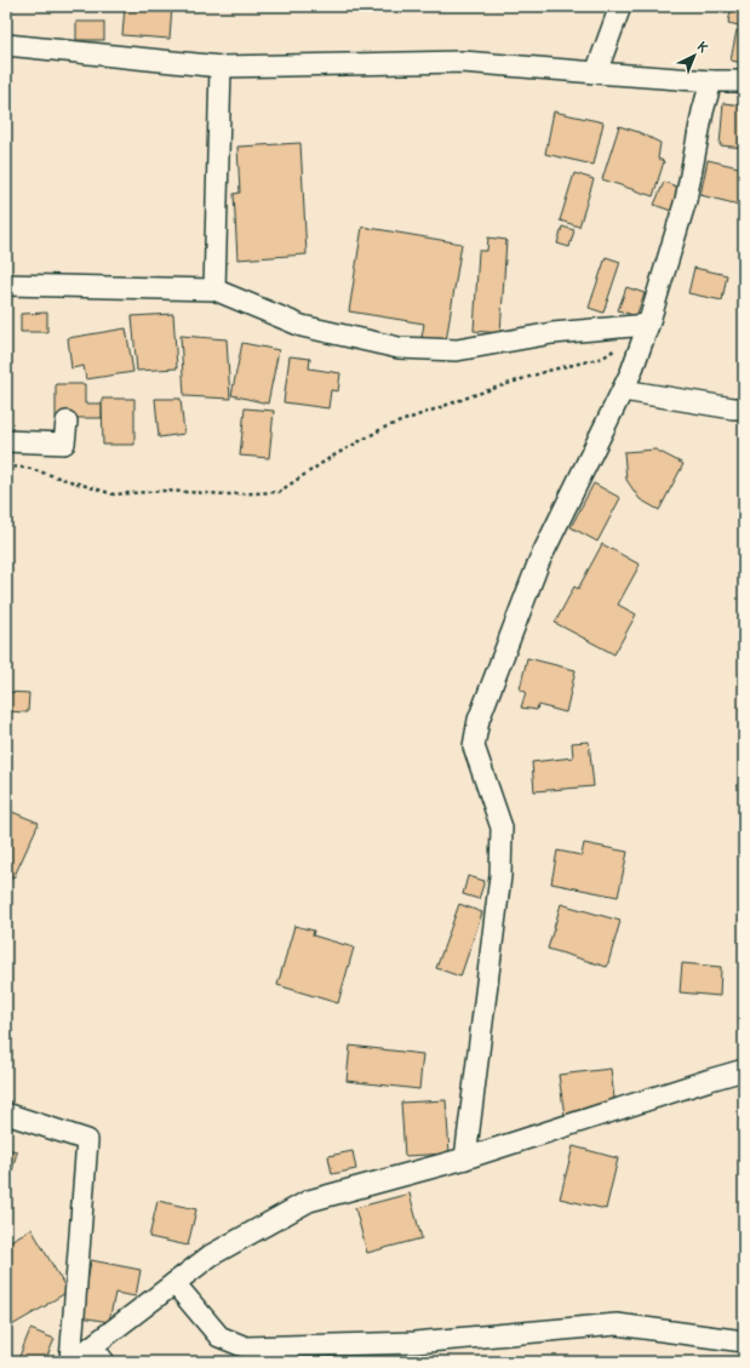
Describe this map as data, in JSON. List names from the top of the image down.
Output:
{
  "north": "top right"
}
